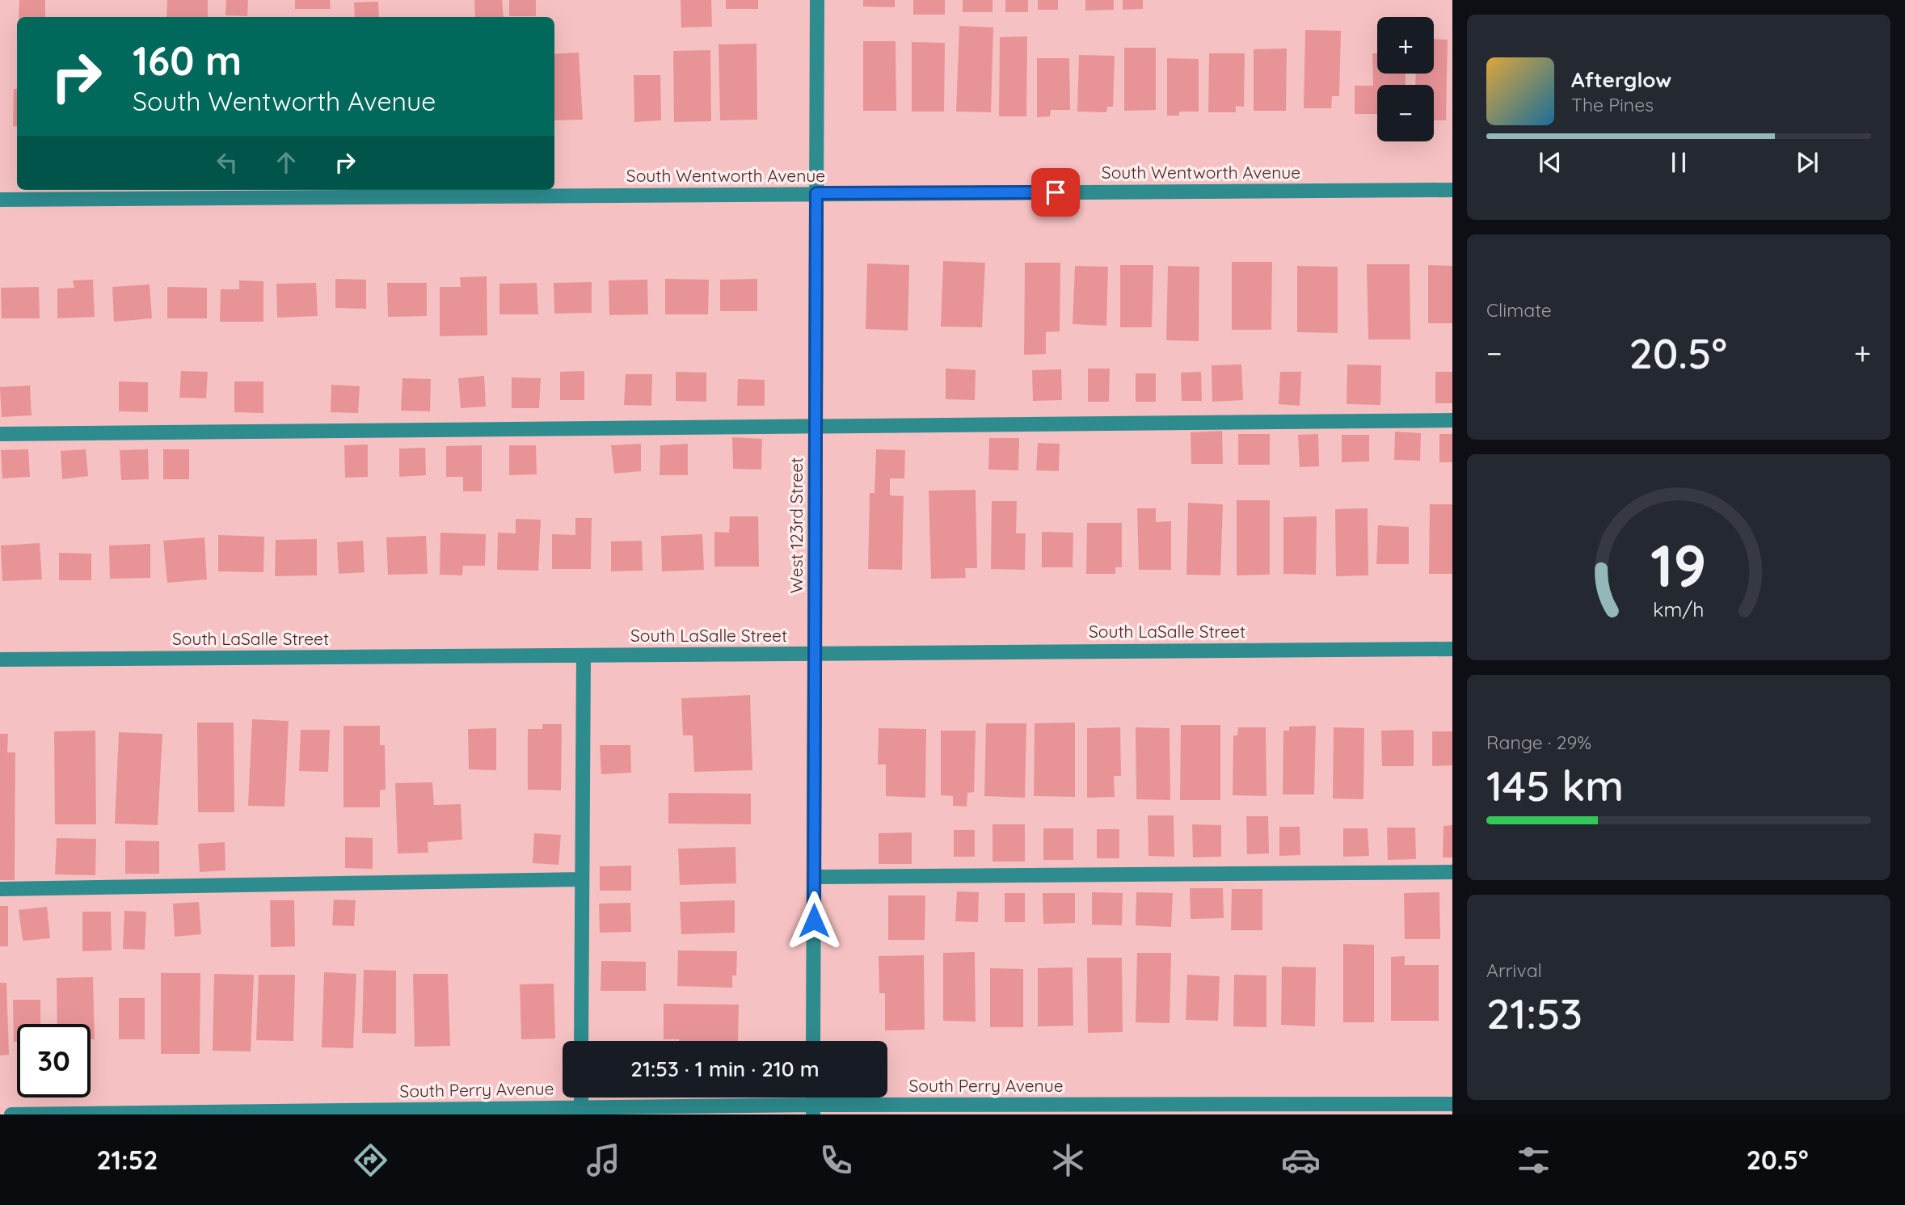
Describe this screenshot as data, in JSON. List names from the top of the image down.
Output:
{
  "streets": {
    "street": [
      "South Wentworth Avenue",
      "West 123rd Street",
      "South LaSalle Street",
      "South Perry Avenue"
    ]
  },
  "crossings": [
    ["South Wentworth Avenue", "West 123rd Street"],
    ["West 123rd Street", "South LaSalle Street"]
  ],
  "page": {
    "map_buttons": ["+", "−"],
    "turn": ["160 m", "South Wentworth Avenue"],
    "song": ["Afterglow", "The Pines"],
    "tile": [
      "Climate",
      ["Range · 29%", "145 km"],
      ["Arrival", "21:53"]
    ],
    "heat": ["−", "20.5°", "+"],
    "limit": "30",
    "trip": "21:53 · 1 min · 210 m",
    "tabs": ["21:52", "20.5°"],
    "gauge": ["19", "km/h"]
  }
}
